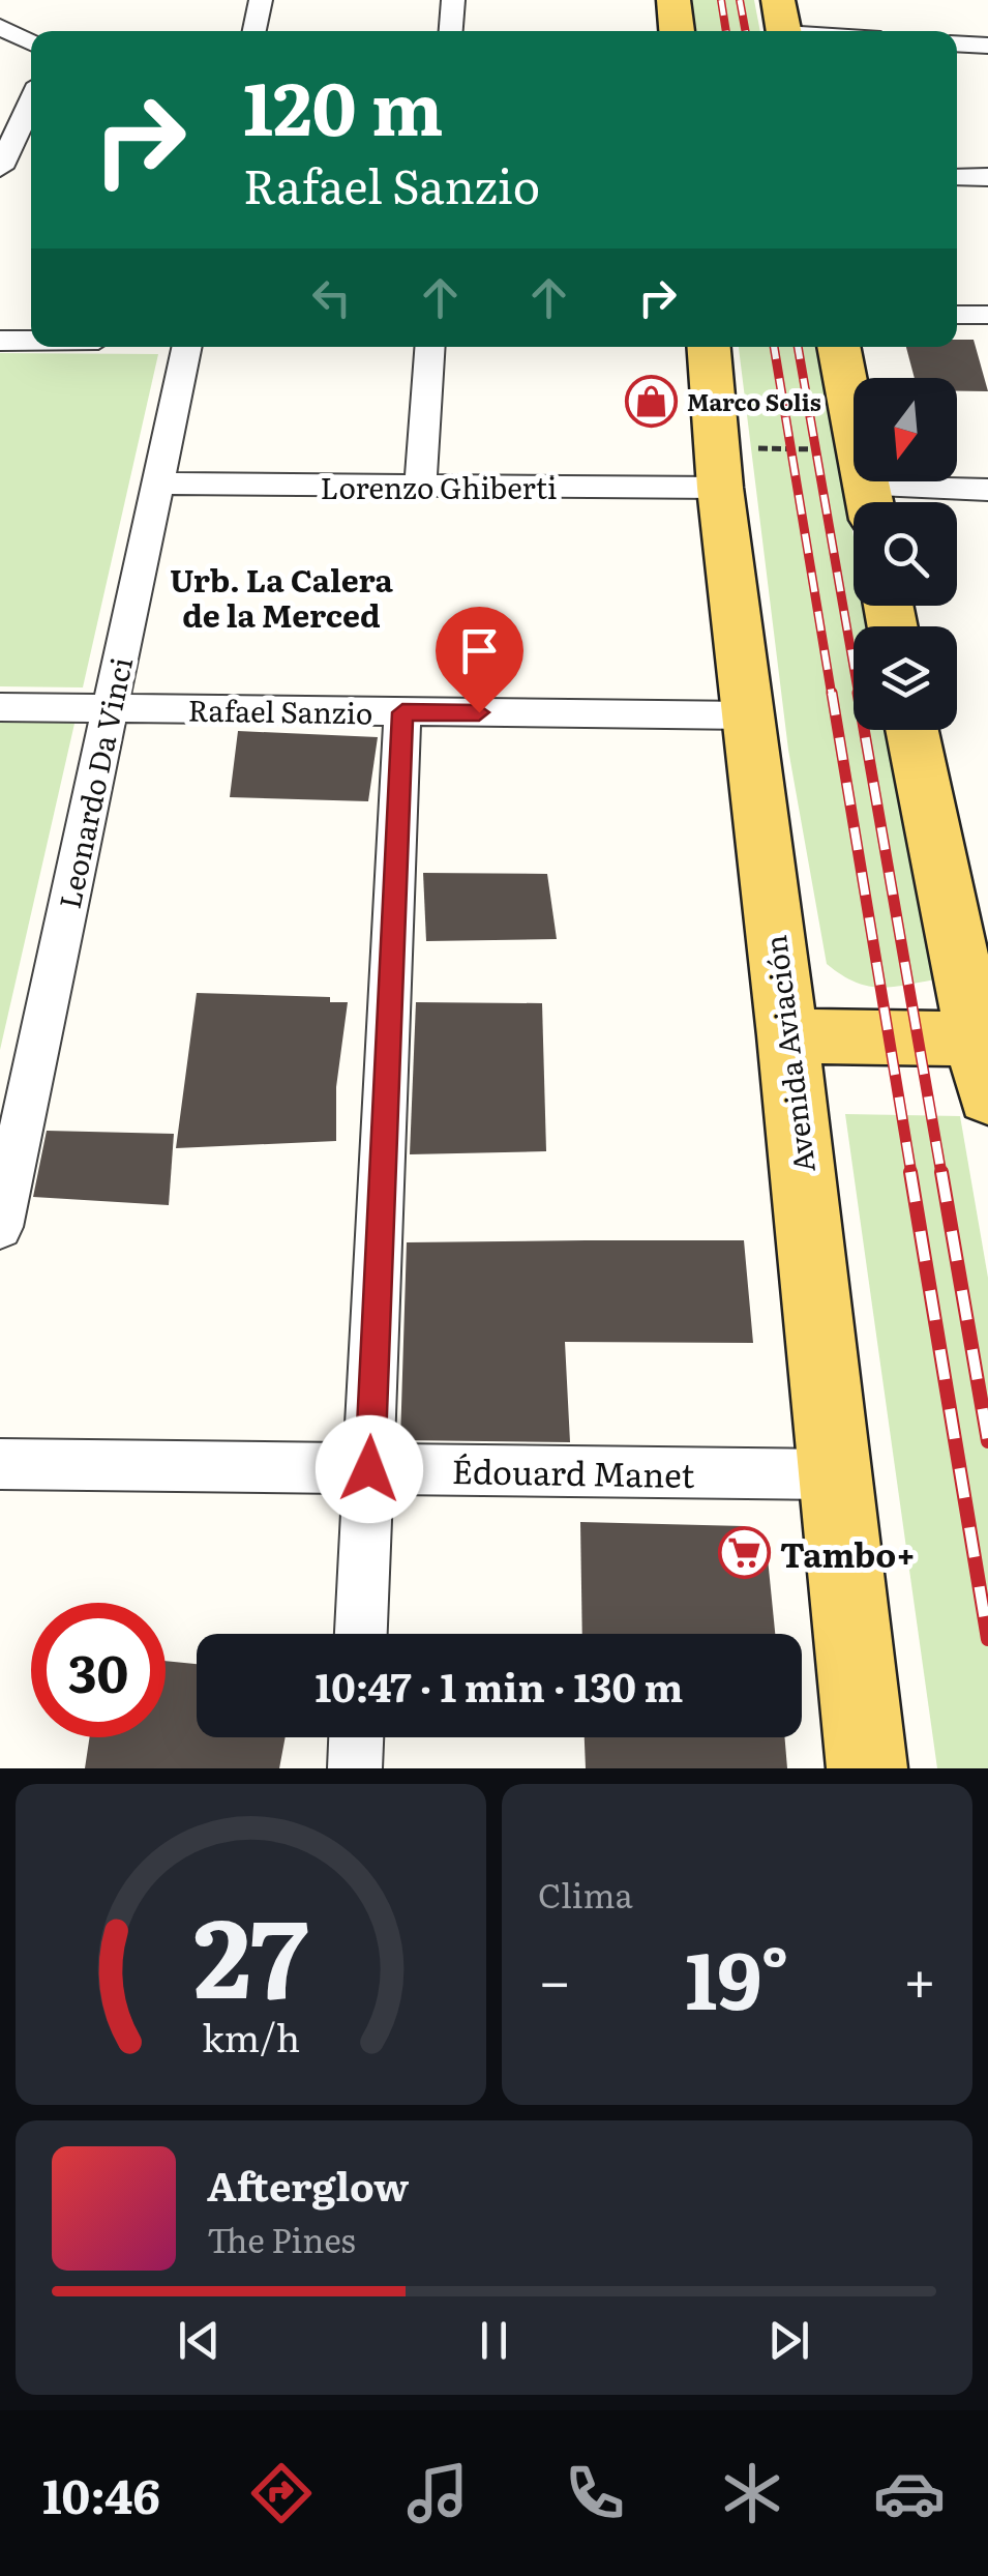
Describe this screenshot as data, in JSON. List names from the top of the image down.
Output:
{
  "streets": {
    "main road": ["Avenida Aviación"],
    "street": [
      "Lorenzo Ghiberti",
      "Rafael Sanzio",
      "Leonardo Da Vinci",
      "Édouard Manet"
    ]
  },
  "crossings": [
    ["Lorenzo Ghiberti", "Leonardo Da Vinci"],
    ["Lorenzo Ghiberti", "Avenida Aviación"],
    ["Rafael Sanzio", "Leonardo Da Vinci"],
    ["Rafael Sanzio", "Avenida Aviación"],
    ["Avenida Aviación", "Édouard Manet"]
  ],
  "districts": ["Urb. La Calera de la Merced"],
  "places": {
    "shop": ["Marco Solis"],
    "supermarket": ["Tambo+"]
  },
  "north": "bottom",
  "page": {
    "turn": ["120 m", "Rafael Sanzio"],
    "limit": "30",
    "trip": "10:47 · 1 min · 130 m",
    "tile": "Clima",
    "heat": ["−", "19°", "+"],
    "song": ["Afterglow", "The Pines"],
    "tabs": "10:46",
    "gauge": ["27", "km/h"]
  }
}
